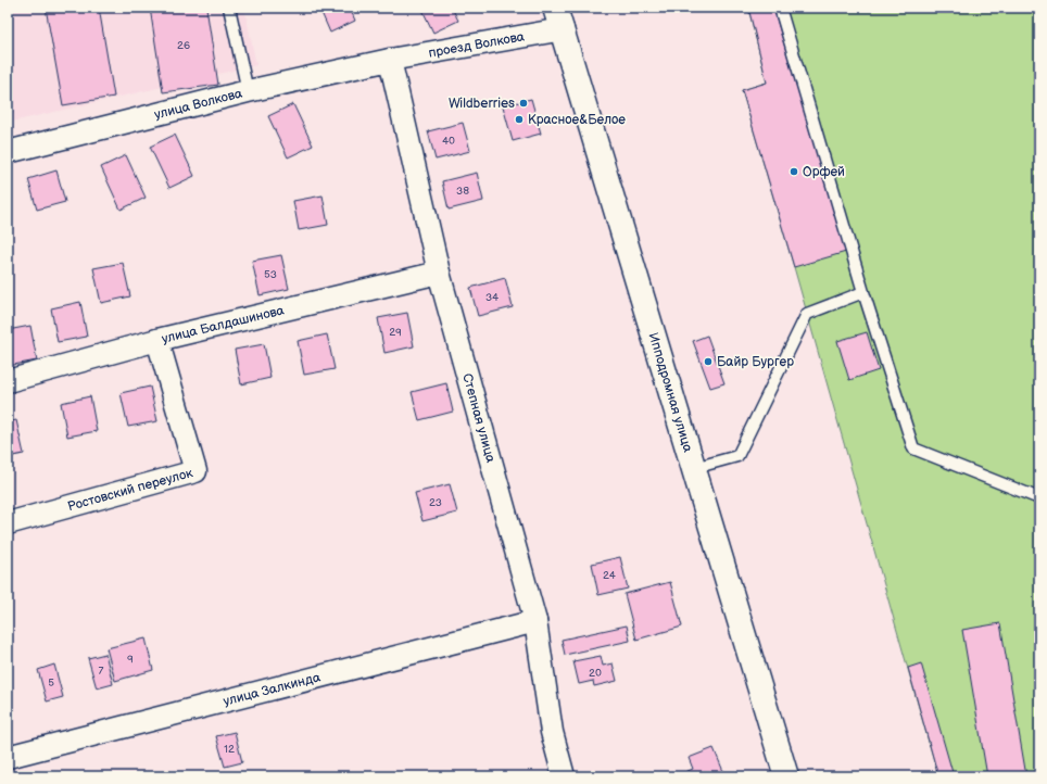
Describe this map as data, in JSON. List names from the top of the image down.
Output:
{
  "streets": {
    "main road": ["Ипподромная улица"],
    "street": [
      "проезд Волкова",
      "улица Волкова",
      "улица Балдашинова",
      "Степная улица",
      "Ростовский переулок",
      "улица Залкинда"
    ]
  },
  "crossings": [
    ["проезд Волкова", "улица Волкова"],
    ["проезд Волкова", "Ипподромная улица"],
    ["проезд Волкова", "Степная улица"],
    ["улица Волкова", "Степная улица"],
    ["улица Балдашинова", "Степная улица"],
    ["улица Балдашинова", "Ростовский переулок"],
    ["Степная улица", "улица Залкинда"]
  ],
  "places": [
    "Wildberries",
    "Красное&Белое",
    "Орфей",
    "Байр Бургер"
  ],
  "house_numbers": [
    "26",
    "40",
    "38",
    "53",
    "34",
    "29",
    "23",
    "24",
    "9",
    "7",
    "20",
    "5",
    "12"
  ]
}
